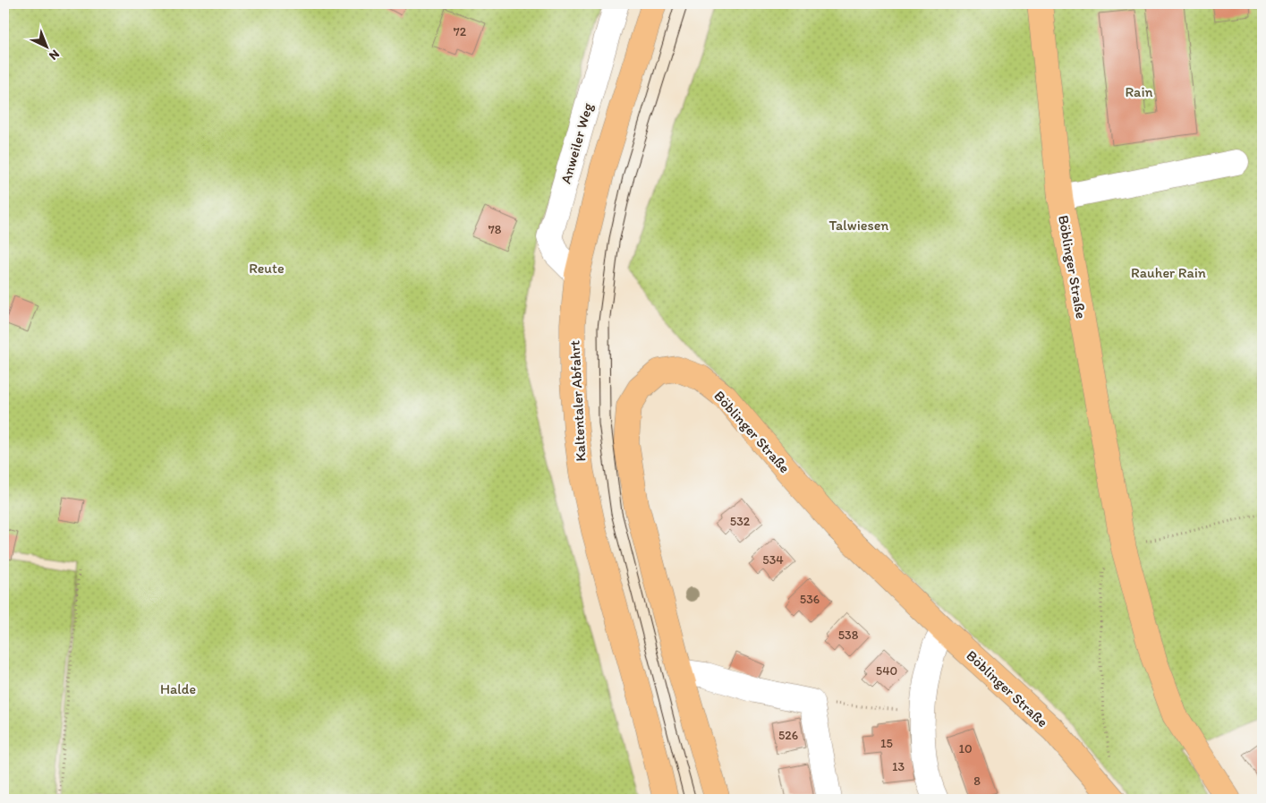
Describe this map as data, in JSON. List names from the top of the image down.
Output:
{
  "streets": {
    "main road": ["Böblinger Straße", "Kaltentaler Abfahrt"],
    "street": ["Anweiler Weg"]
  },
  "crossings": [
    ["Anweiler Weg", "Kaltentaler Abfahrt"]
  ],
  "parks": [
    "Rain",
    "Talwiesen",
    "Reute",
    "Rauher Rain",
    "Halde"
  ],
  "house_numbers": [
    "72",
    "78",
    "532",
    "534",
    "536",
    "538",
    "540",
    "526",
    "15",
    "10",
    "13",
    "8"
  ],
  "north": "bottom right"
}
